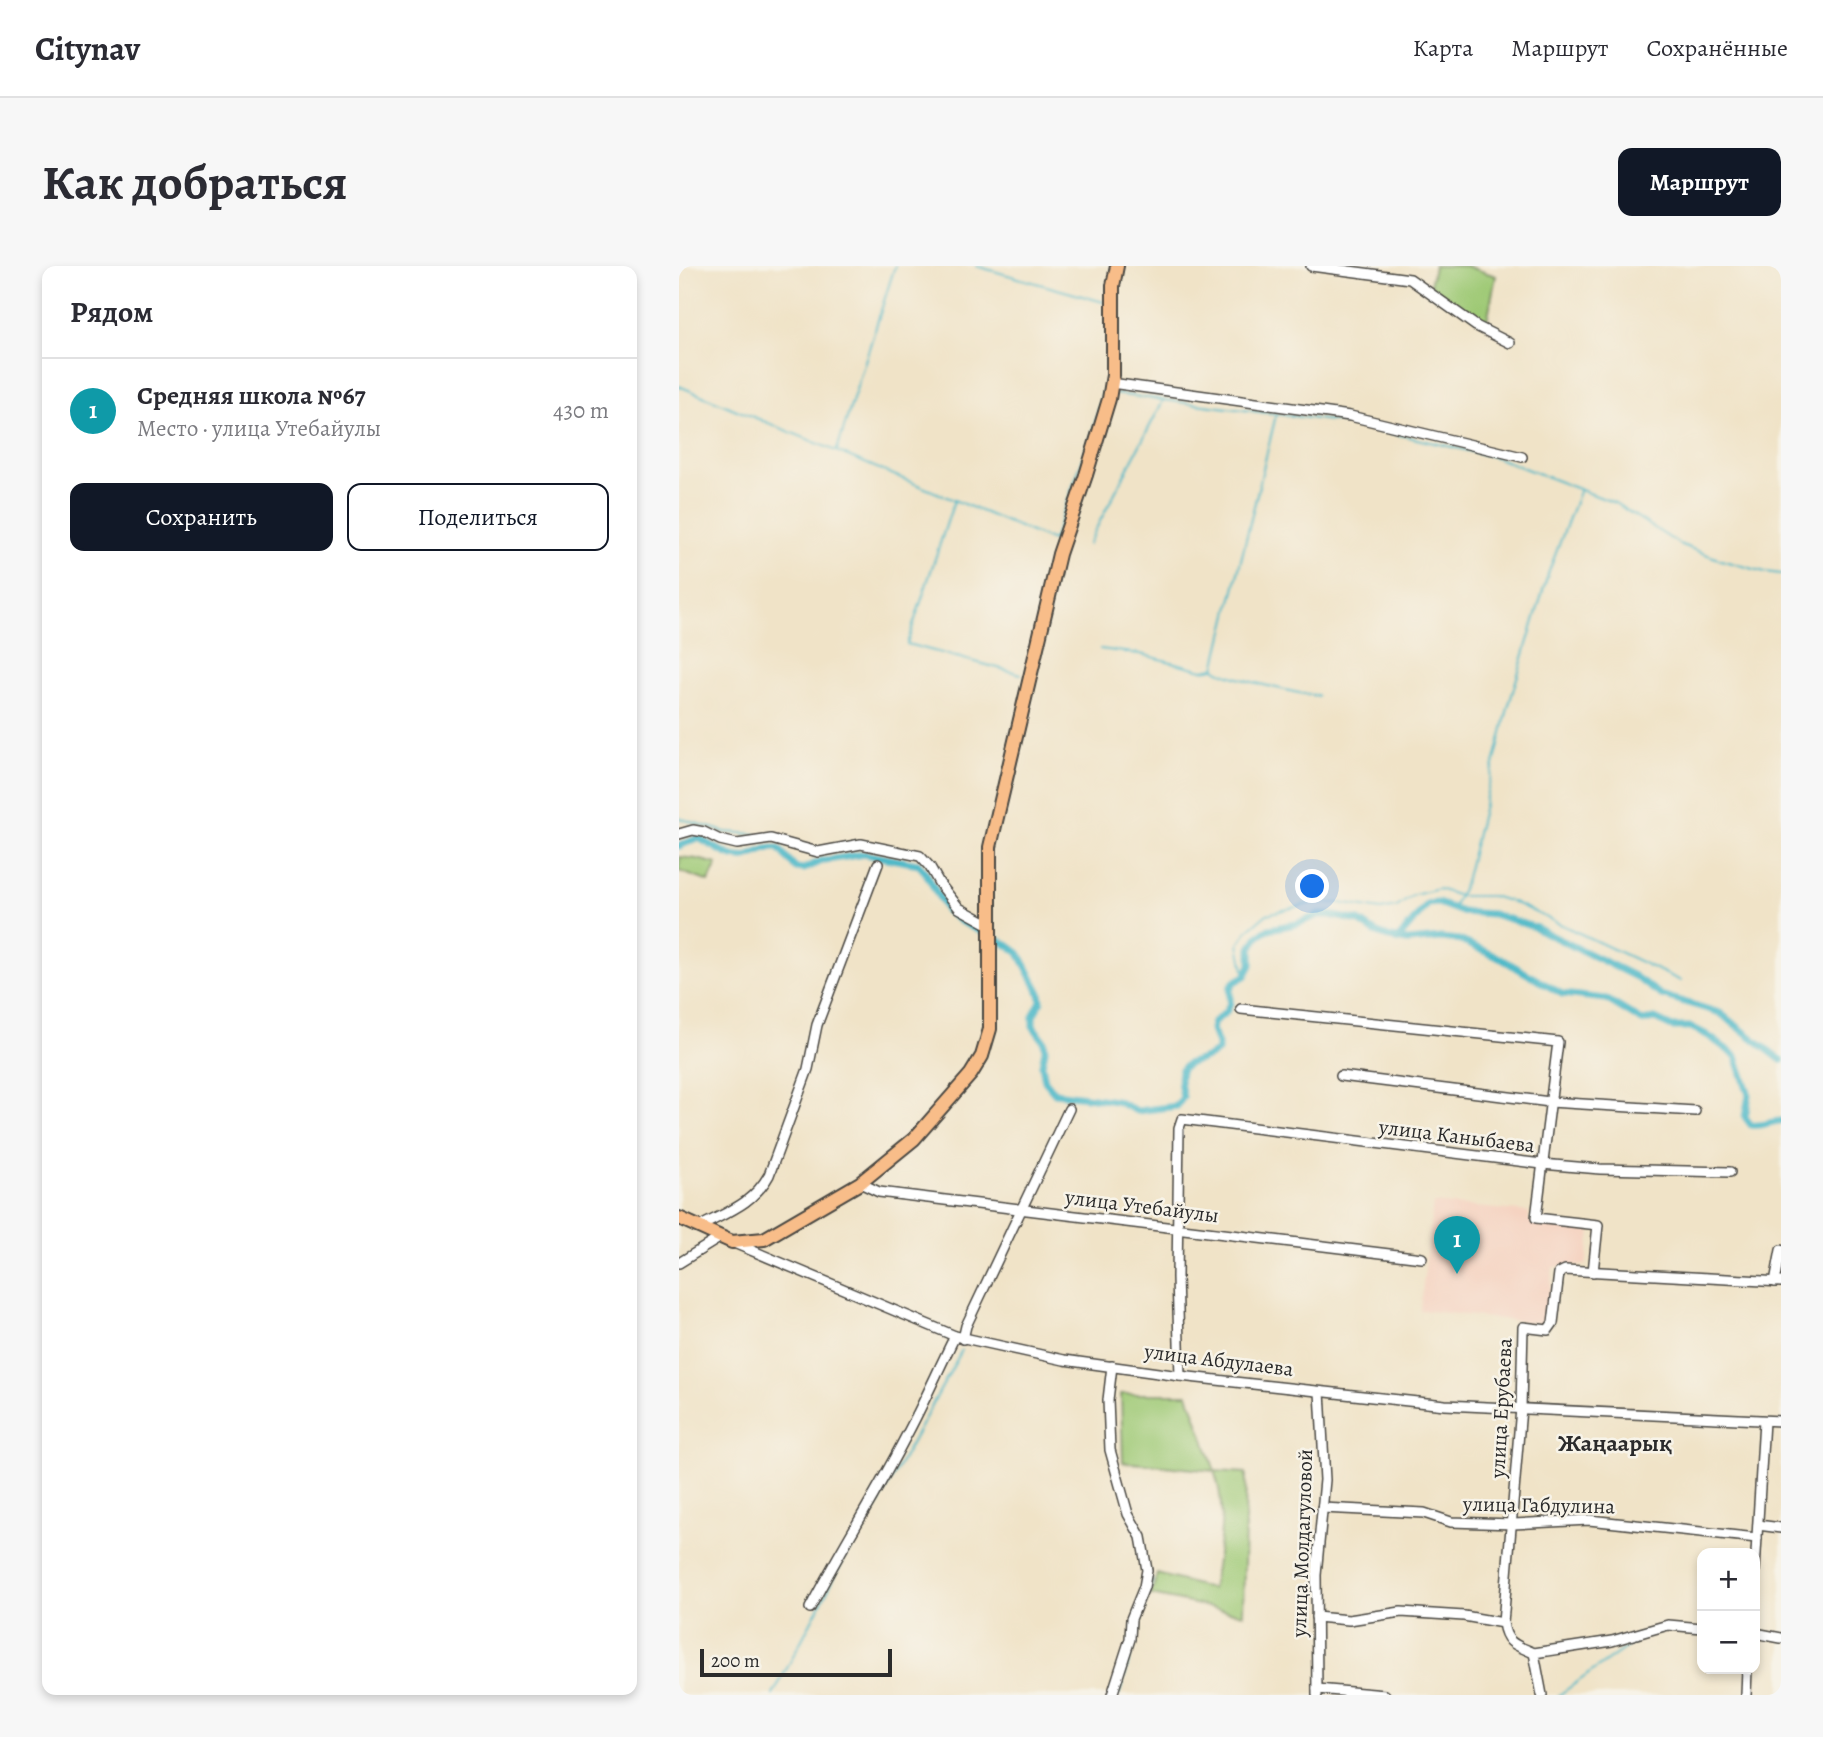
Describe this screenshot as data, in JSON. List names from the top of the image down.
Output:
{
  "streets": {
    "main road": ["улица Абдулаева"],
    "street": [
      "улица Каныбаева",
      "улица Утебайулы",
      "улица Ерубаева",
      "улица Габдулина",
      "улица Молдагуловой"
    ]
  },
  "crossings": [
    ["улица Каныбаева", "улица Утебайулы"],
    ["улица Абдулаева", "улица Ерубаева"],
    ["улица Абдулаева", "улица Молдагуловой"],
    ["улица Ерубаева", "улица Габдулина"],
    ["улица Габдулина", "улица Молдагуловой"]
  ],
  "districts": ["Жаңаарық"],
  "scale_bar": "200 m",
  "page": {
    "header": "Citynav",
    "nav": ["Карта", "Маршрут", "Сохранённые"],
    "buttons": [
      "Маршрут",
      ["Сохранить", "Поделиться"]
    ],
    "title": "Как добраться",
    "heading": "Рядом",
    "list": [
      {
        "mark": "1",
        "name": "Средняя школа №67",
        "note": "Место · улица Утебайулы",
        "value": "430 m"
      }
    ],
    "pins": "1",
    "map_buttons": ["+", "−"],
    "scale": "200 m"
  }
}
